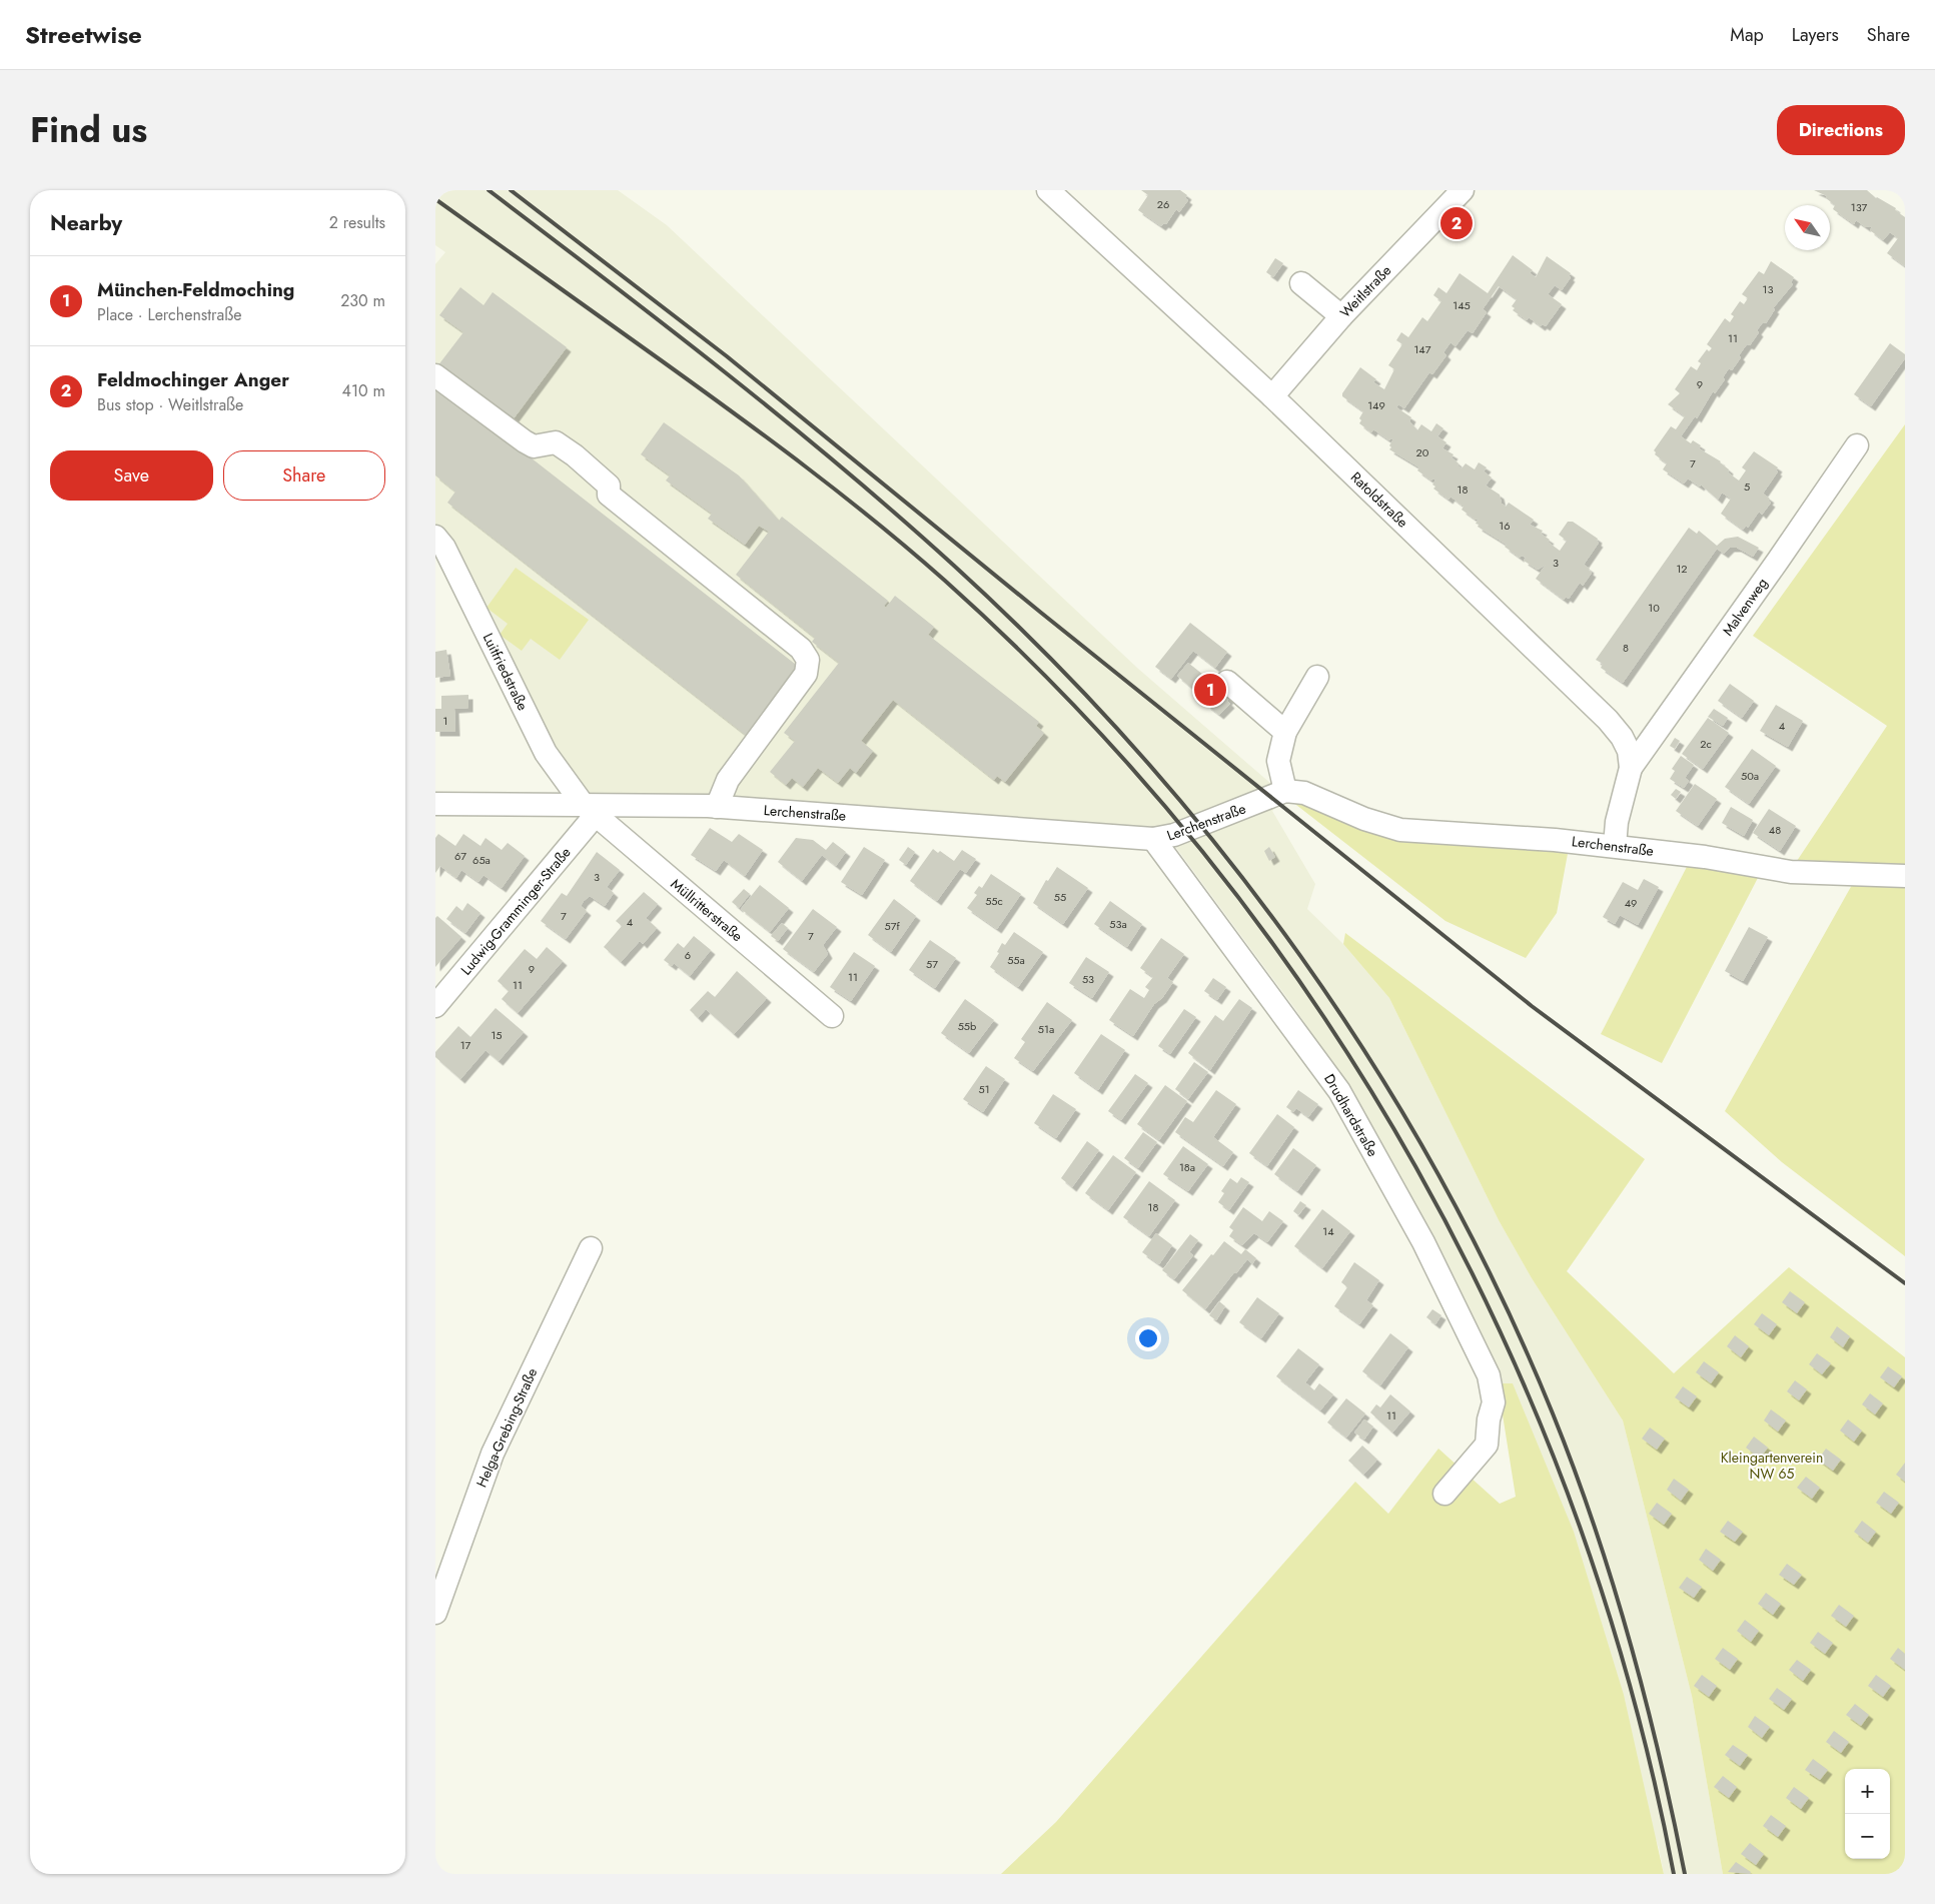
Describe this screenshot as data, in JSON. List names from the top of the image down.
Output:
{
  "streets": {
    "street": [
      "Weitlstraße",
      "Ratoldstraße",
      "Malvenweg",
      "Luitfriedstraße",
      "Lerchenstraße",
      "Müllritterstraße",
      "Ludwig-Gramminger-Straße",
      "Drudhardstraße",
      "Helga-Grebing-Straße"
    ]
  },
  "crossings": [
    ["Weitlstraße", "Ratoldstraße"],
    ["Ratoldstraße", "Malvenweg"],
    ["Ratoldstraße", "Lerchenstraße"],
    ["Luitfriedstraße", "Lerchenstraße"],
    ["Luitfriedstraße", "Müllritterstraße"],
    ["Luitfriedstraße", "Ludwig-Gramminger-Straße"],
    ["Lerchenstraße", "Müllritterstraße"],
    ["Lerchenstraße", "Ludwig-Gramminger-Straße"],
    ["Lerchenstraße", "Drudhardstraße"],
    ["Müllritterstraße", "Ludwig-Gramminger-Straße"]
  ],
  "parks": ["Kleingartenverein NW 65"],
  "house_numbers": [
    "26",
    "137",
    "13",
    "145",
    "11",
    "147",
    "9",
    "149",
    "20",
    "7",
    "5",
    "18",
    "16",
    "3",
    "12",
    "10",
    "8",
    "1",
    "4",
    "2c",
    "50a",
    "48",
    "67",
    "65a",
    "3",
    "55",
    "55c",
    "49",
    "7",
    "4",
    "53a",
    "57f",
    "7",
    "6",
    "55a",
    "57",
    "9",
    "11",
    "53",
    "11",
    "55b",
    "51a",
    "15",
    "17",
    "51",
    "18a",
    "18",
    "14",
    "11"
  ],
  "north": "top left",
  "page": {
    "header": "Streetwise",
    "nav": ["Map", "Layers", "Share"],
    "title": "Find us",
    "buttons": [
      "Directions",
      ["Save", "Share"]
    ],
    "heading": ["Nearby", "2 results"],
    "pins": ["2", "1"],
    "list": [
      {
        "mark": "1",
        "name": "München-Feldmoching",
        "note": "Place · Lerchenstraße",
        "value": "230 m"
      },
      {
        "mark": "2",
        "name": "Feldmochinger Anger",
        "note": "Bus stop · Weitlstraße",
        "value": "410 m"
      }
    ],
    "map_buttons": ["+", "−"]
  }
}
